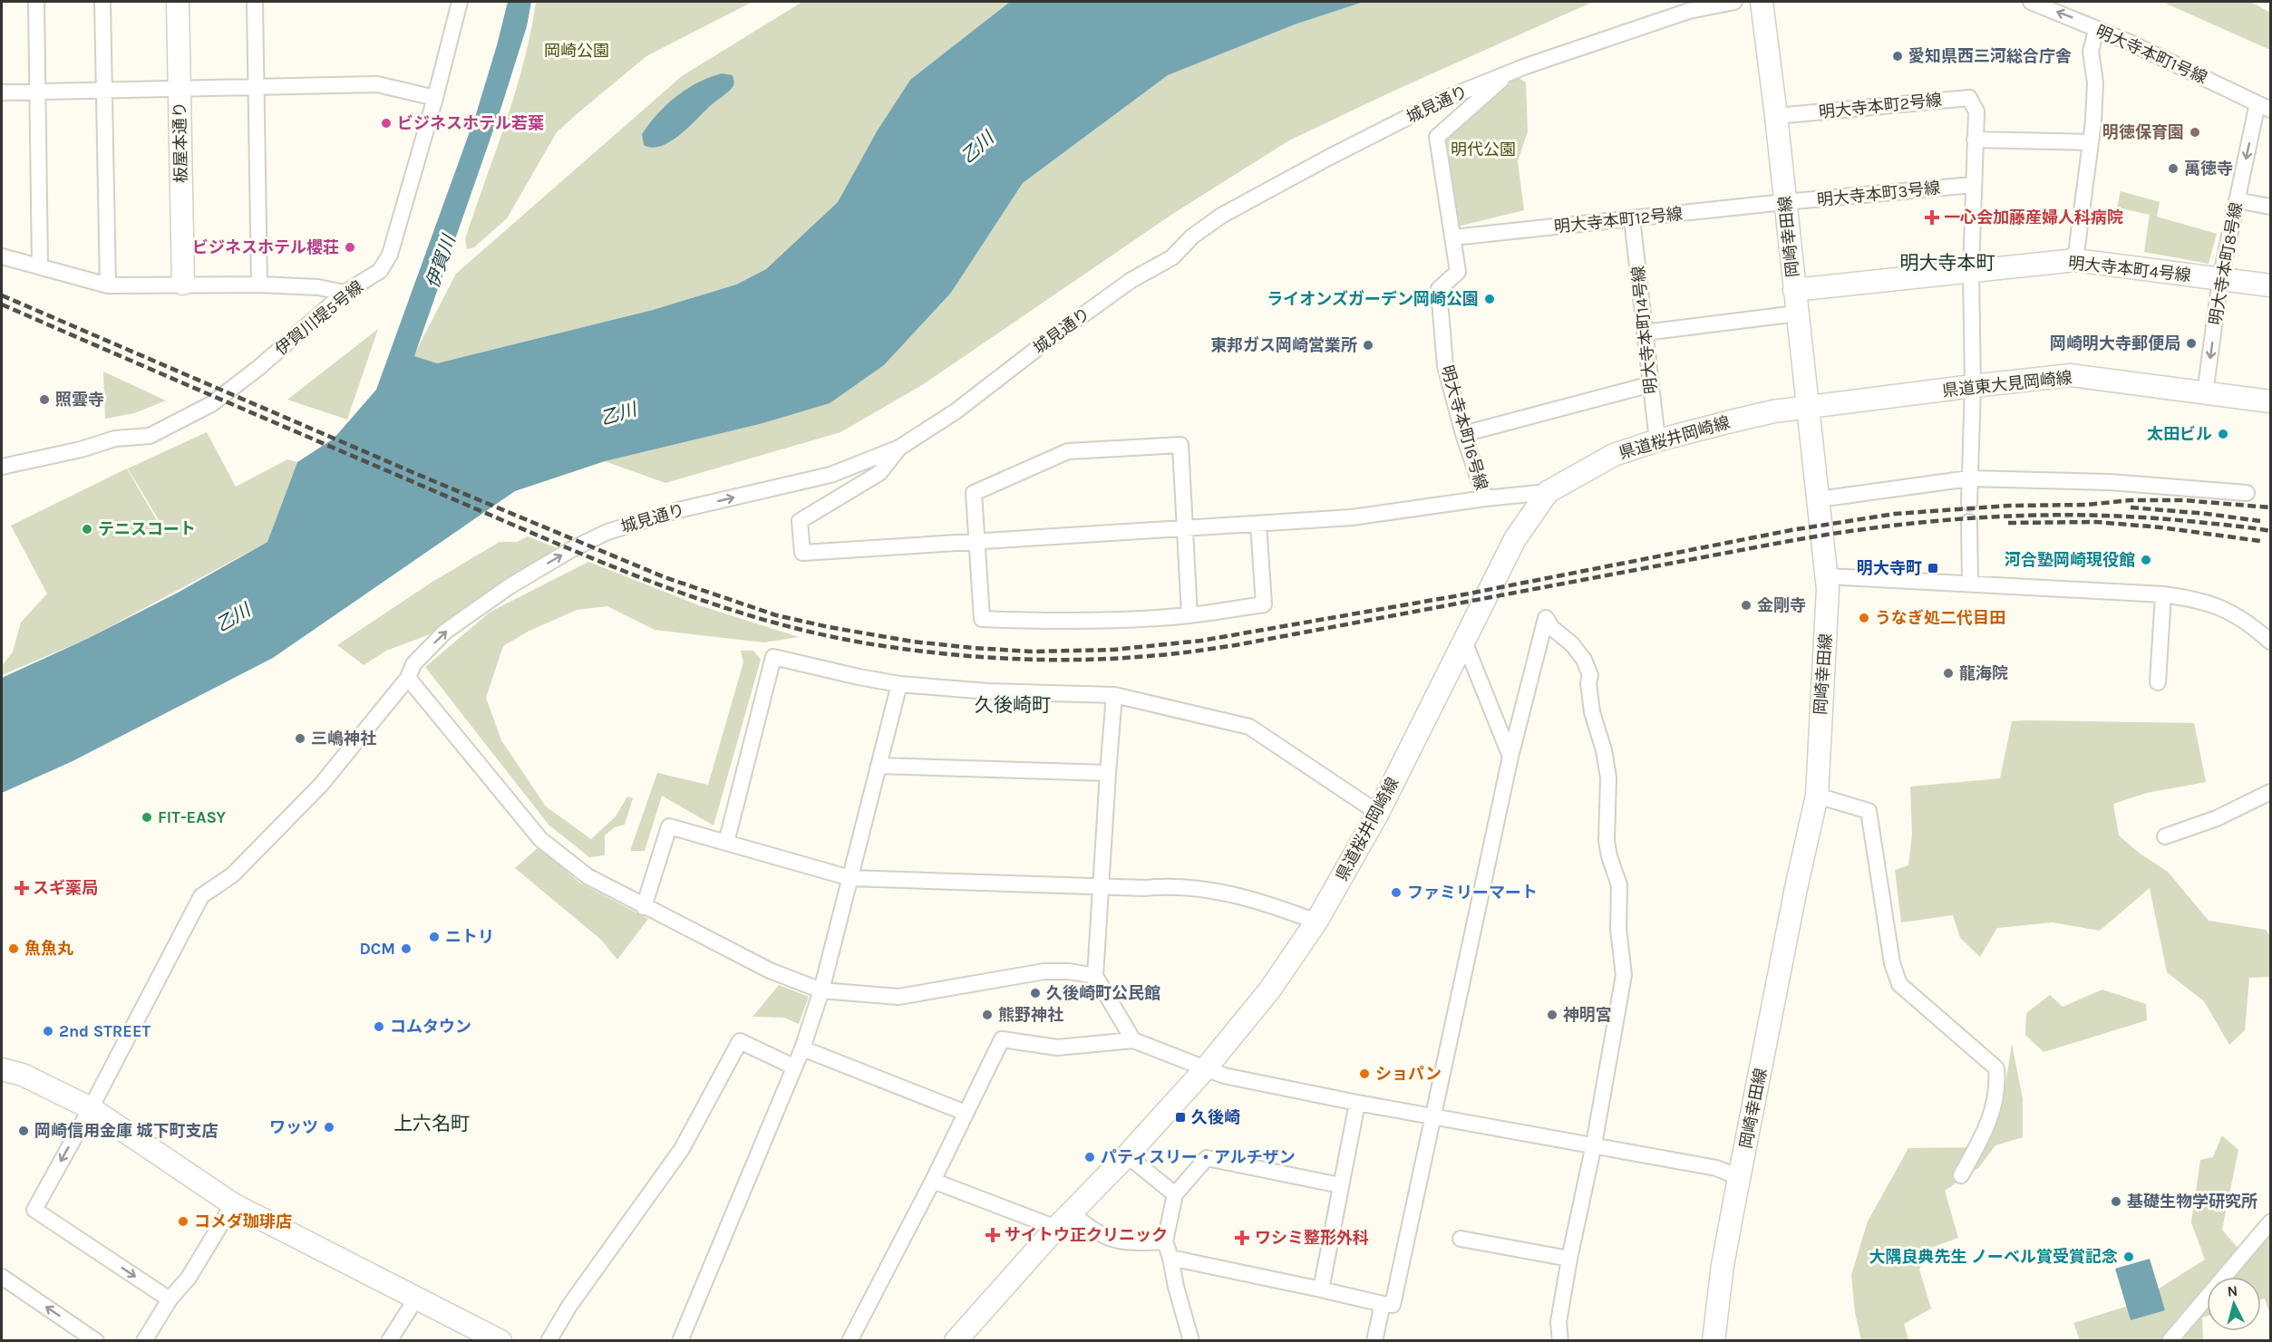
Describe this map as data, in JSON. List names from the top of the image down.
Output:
{
  "streets": {
    "main road": [
      "板屋本通り",
      "岡崎幸田線",
      "明大寺本町4号線",
      "県道東大見岡崎線",
      "県道桜井岡崎線"
    ],
    "street": [
      "明大寺本町1号線",
      "城見通り",
      "明大寺本町2号線",
      "明大寺本町3号線",
      "明大寺本町12号線",
      "明大寺本町8号線",
      "伊賀川堤5号線",
      "明大寺本町14号線",
      "明大寺本町16号線"
    ]
  },
  "crossings": [
    ["明大寺本町1号線", "明大寺本町8号線"],
    ["城見通り", "明大寺本町16号線"],
    ["明大寺本町2号線", "岡崎幸田線"],
    ["明大寺本町3号線", "明大寺本町12号線"],
    ["明大寺本町3号線", "岡崎幸田線"],
    ["明大寺本町12号線", "岡崎幸田線"],
    ["明大寺本町12号線", "明大寺本町14号線"],
    ["明大寺本町12号線", "明大寺本町16号線"],
    ["岡崎幸田線", "明大寺本町4号線"],
    ["岡崎幸田線", "県道東大見岡崎線"],
    ["岡崎幸田線", "県道桜井岡崎線"],
    ["明大寺本町8号線", "明大寺本町4号線"],
    ["明大寺本町8号線", "県道東大見岡崎線"],
    ["明大寺本町14号線", "県道桜井岡崎線"],
    ["県道東大見岡崎線", "県道桜井岡崎線"]
  ],
  "one_way": ["明大寺本町8号線"],
  "districts": ["明大寺本町", "久後崎町", "上六名町"],
  "water": ["乙川", "伊賀川"],
  "parks": ["岡崎公園", "明代公園"],
  "places": {
    "other": [
      "愛知県西三河総合庁舎",
      "ビジネスホテル若葉",
      "明徳保育園",
      "萬徳寺",
      "ビジネスホテル櫻荘",
      "ライオンズガーデン岡崎公園",
      "岡崎明大寺郵便局",
      "東邦ガス岡崎営業所",
      "照雲寺",
      "太田ビル",
      "テニスコート",
      "河合塾岡崎現役館",
      "金剛寺",
      "うなぎ処二代目田",
      "龍海院",
      "三嶋神社",
      "FIT-EASY",
      "ファミリーマート",
      "ニトリ",
      "魚魚丸",
      "DCM",
      "久後崎町公民館",
      "熊野神社",
      "神明宮",
      "コムタウン",
      "2nd STREET",
      "ショパン",
      "ワッツ",
      "岡崎信用金庫 城下町支店",
      "パティスリー・アルチザン",
      "基礎生物学研究所",
      "コメダ珈琲店",
      "大隅良典先生 ノーベル賞受賞記念"
    ],
    "health": [
      "一心会加藤産婦人科病院",
      "スギ薬局",
      "サイトウ正クリニック",
      "ワシミ整形外科"
    ],
    "transit": ["明大寺町", "久後崎"]
  },
  "north": "top"
}
